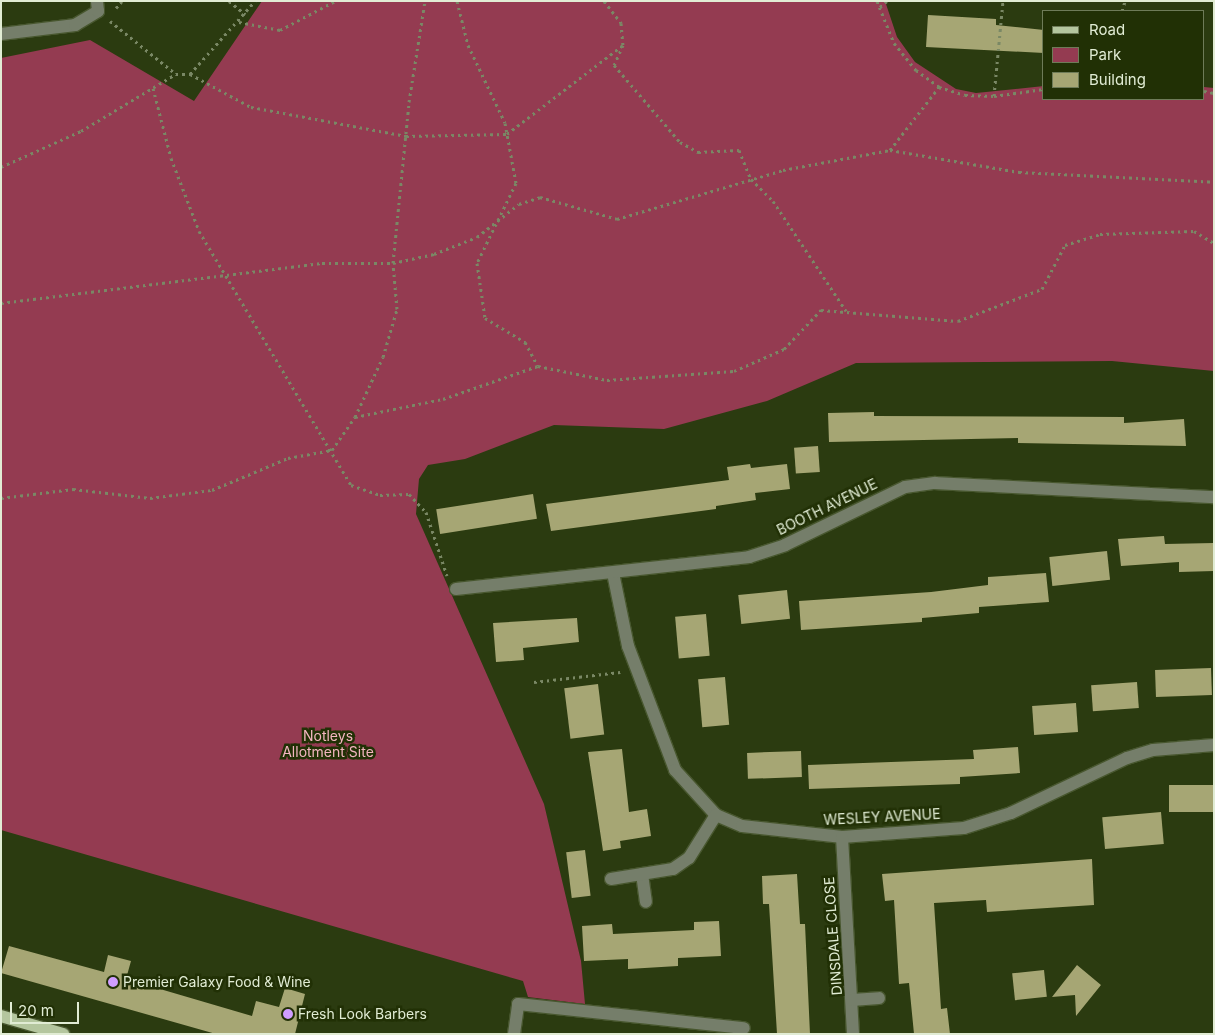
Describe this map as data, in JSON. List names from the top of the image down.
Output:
{
  "streets": {
    "street": ["BOOTH AVENUE", "WESLEY AVENUE", "DINSDALE CLOSE"]
  },
  "crossings": [
    ["BOOTH AVENUE", "WESLEY AVENUE"],
    ["WESLEY AVENUE", "DINSDALE CLOSE"]
  ],
  "parks": ["Notleys Allotment Site"],
  "places": ["Premier Galaxy Food & Wine", "Fresh Look Barbers"],
  "legend": ["Road", "Park", "Building"],
  "scale_bar": "20 m"
}
